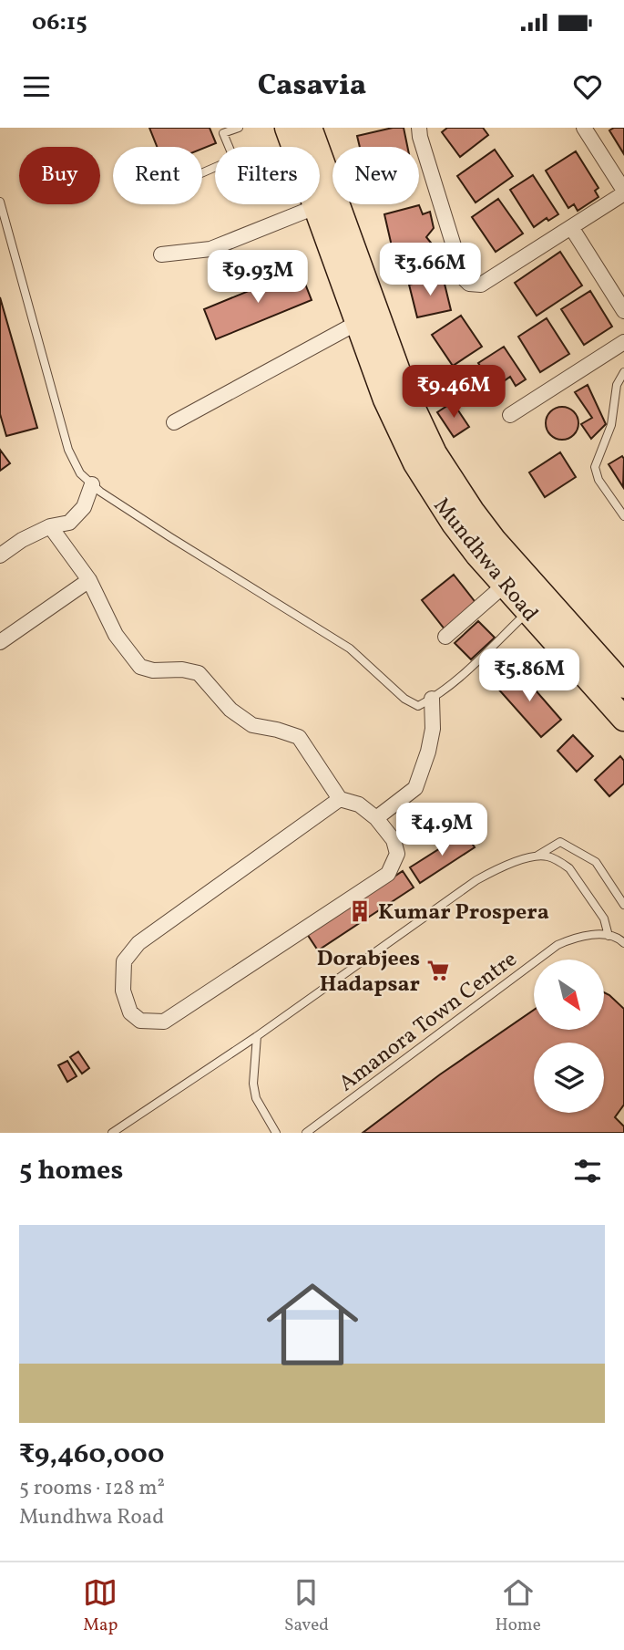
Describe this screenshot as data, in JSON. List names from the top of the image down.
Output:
{
  "streets": {
    "highway": ["Mundhwa Road"],
    "lane": ["Amanora Town Centre"]
  },
  "places": {
    "building": ["Kumar Prospera"],
    "supermarket": ["Dorabjees Hadapsar"]
  },
  "north": "bottom right",
  "page": {
    "status": "06:15",
    "header": "Casavia",
    "chip": [
      "Buy",
      "Rent",
      "Filters",
      "New"
    ],
    "price": [
      "₹3.66M",
      "₹9.93M",
      "₹9.46M",
      "₹5.86M",
      "₹4.9M"
    ],
    "heading": "5 homes",
    "list": [
      {
        "name": "₹9,460,000",
        "note": "5 rooms · 128 m² · Mundhwa Road"
      }
    ],
    "tabs": ["Map", "Saved", "Home"]
  }
}
